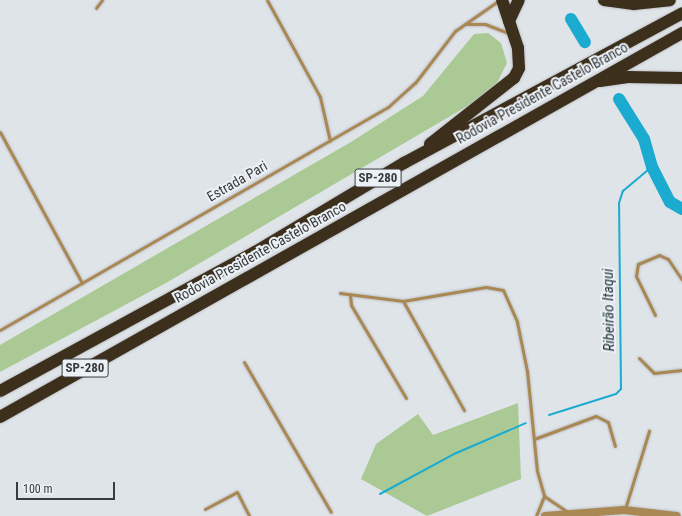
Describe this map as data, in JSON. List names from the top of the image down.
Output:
{
  "streets": {
    "highway": ["Rodovia Presidente Castelo Branco", "SP-280"],
    "lane": ["Estrada Pari"]
  },
  "water": ["Ribeirão Itaqui"],
  "scale_bar": "100 m"
}
